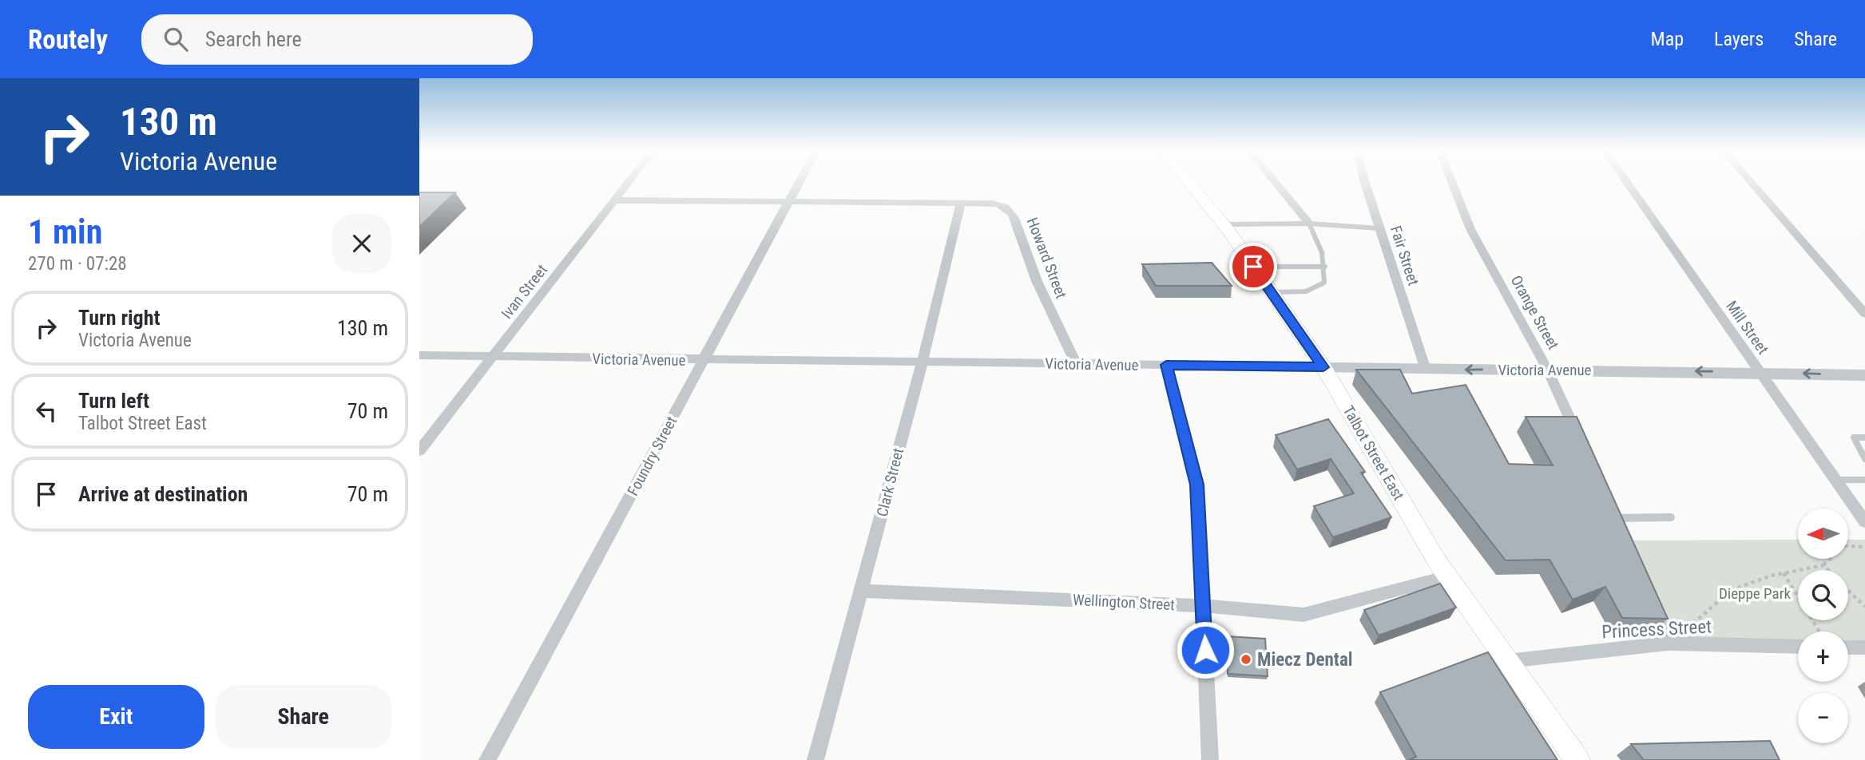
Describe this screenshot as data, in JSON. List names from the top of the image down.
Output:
{
  "streets": {
    "main road": ["Talbot Street East"],
    "street": [
      "Fair Street",
      "Howard Street",
      "Ivan Street",
      "Orange Street",
      "Mill Street",
      "Victoria Avenue",
      "Foundry Street",
      "Clark Street",
      "Wellington Street",
      "Princess Street"
    ]
  },
  "crossings": [
    ["Fair Street", "Victoria Avenue"],
    ["Howard Street", "Victoria Avenue"],
    ["Howard Street", "Clark Street"],
    ["Ivan Street", "Victoria Avenue"],
    ["Orange Street", "Victoria Avenue"],
    ["Mill Street", "Victoria Avenue"],
    ["Victoria Avenue", "Talbot Street East"],
    ["Victoria Avenue", "Foundry Street"],
    ["Victoria Avenue", "Clark Street"],
    ["Talbot Street East", "Wellington Street"],
    ["Talbot Street East", "Princess Street"],
    ["Clark Street", "Wellington Street"]
  ],
  "parks": ["Dieppe Park"],
  "places": ["Miecz Dental"],
  "north": "left",
  "page": {
    "header": "Routely",
    "search": "Search here",
    "nav": ["Map", "Layers", "Share"],
    "turn": ["130 m", "Victoria Avenue"],
    "heading": ["1 min", "270 m · 07:28"],
    "list": [
      {
        "name": "Turn right",
        "note": "Victoria Avenue",
        "value": "130 m"
      },
      {
        "name": "Turn left",
        "note": "Talbot Street East",
        "value": "70 m"
      },
      {
        "name": "Arrive at destination",
        "value": "70 m"
      }
    ],
    "map_buttons": ["+", "−"],
    "buttons": ["Exit", "Share"]
  }
}
